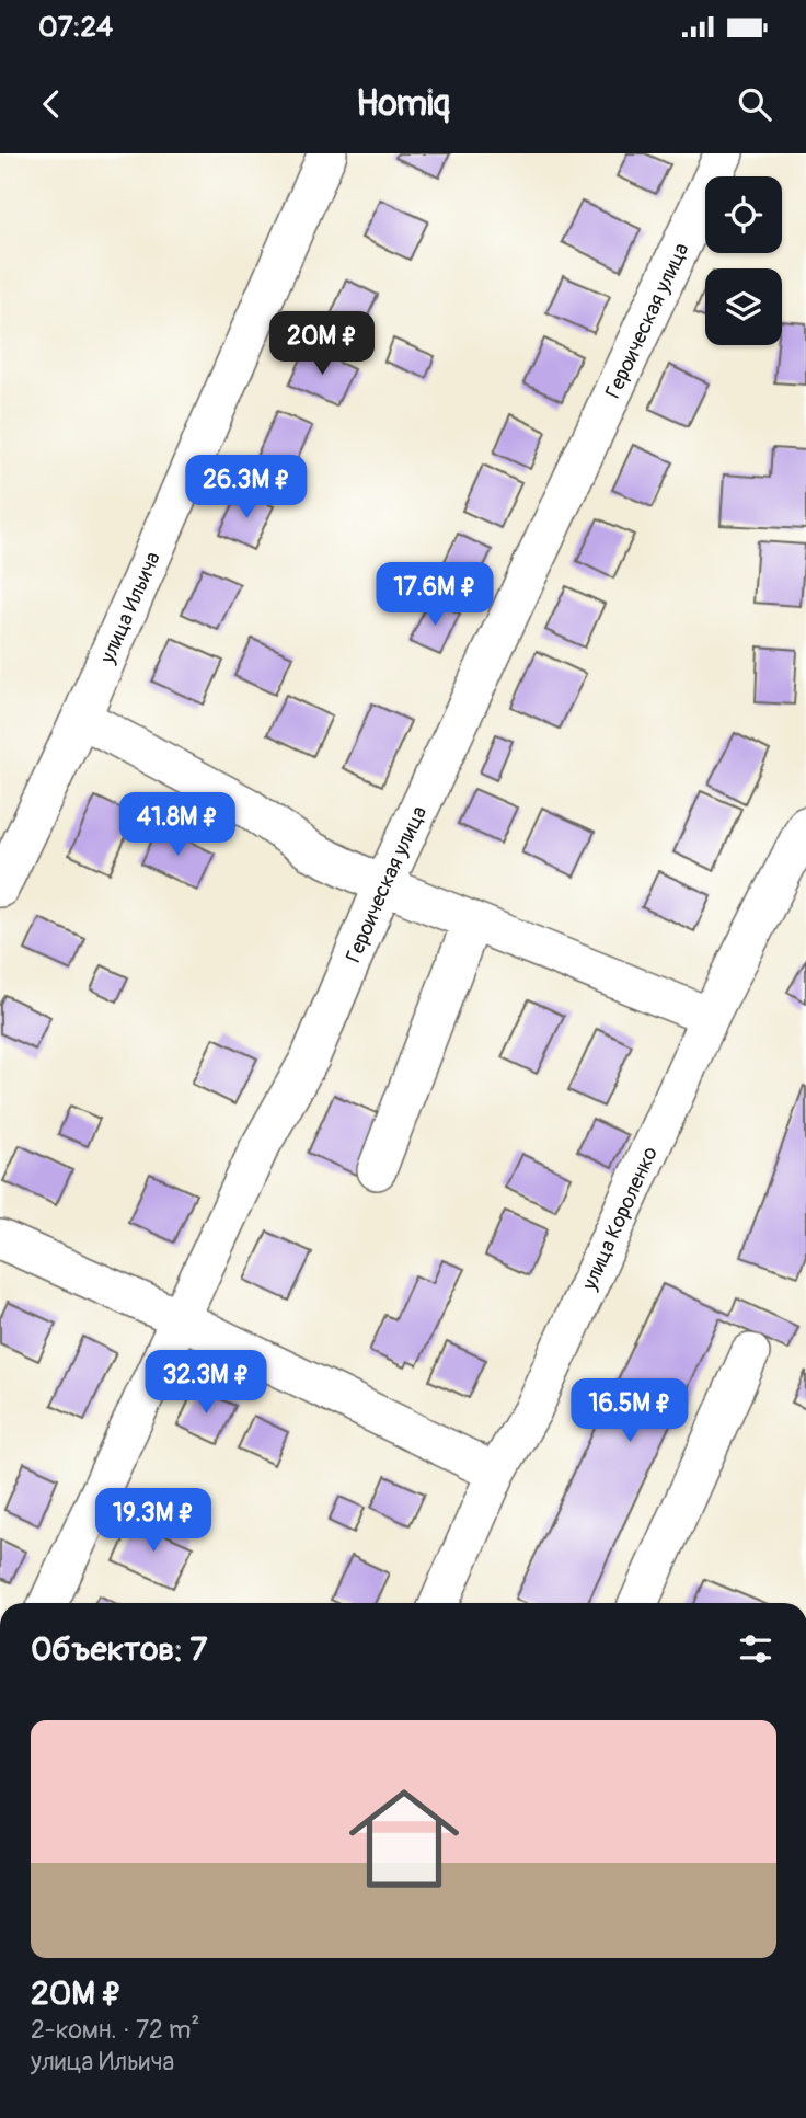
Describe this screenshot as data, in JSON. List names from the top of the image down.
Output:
{
  "streets": {
    "street": ["Героическая улица", "улица Ильича", "улица Короленко"]
  },
  "page": {
    "status": "07:24",
    "header": "Homiq",
    "price": [
      "20M ₽",
      "26.3M ₽",
      "17.6M ₽",
      "41.8M ₽",
      "32.3M ₽",
      "16.5M ₽",
      "19.3M ₽"
    ],
    "heading": "Объектов: 7",
    "list": [
      {
        "name": "20M ₽",
        "note": "2-комн. · 72 m² · улица Ильича"
      }
    ]
  }
}
